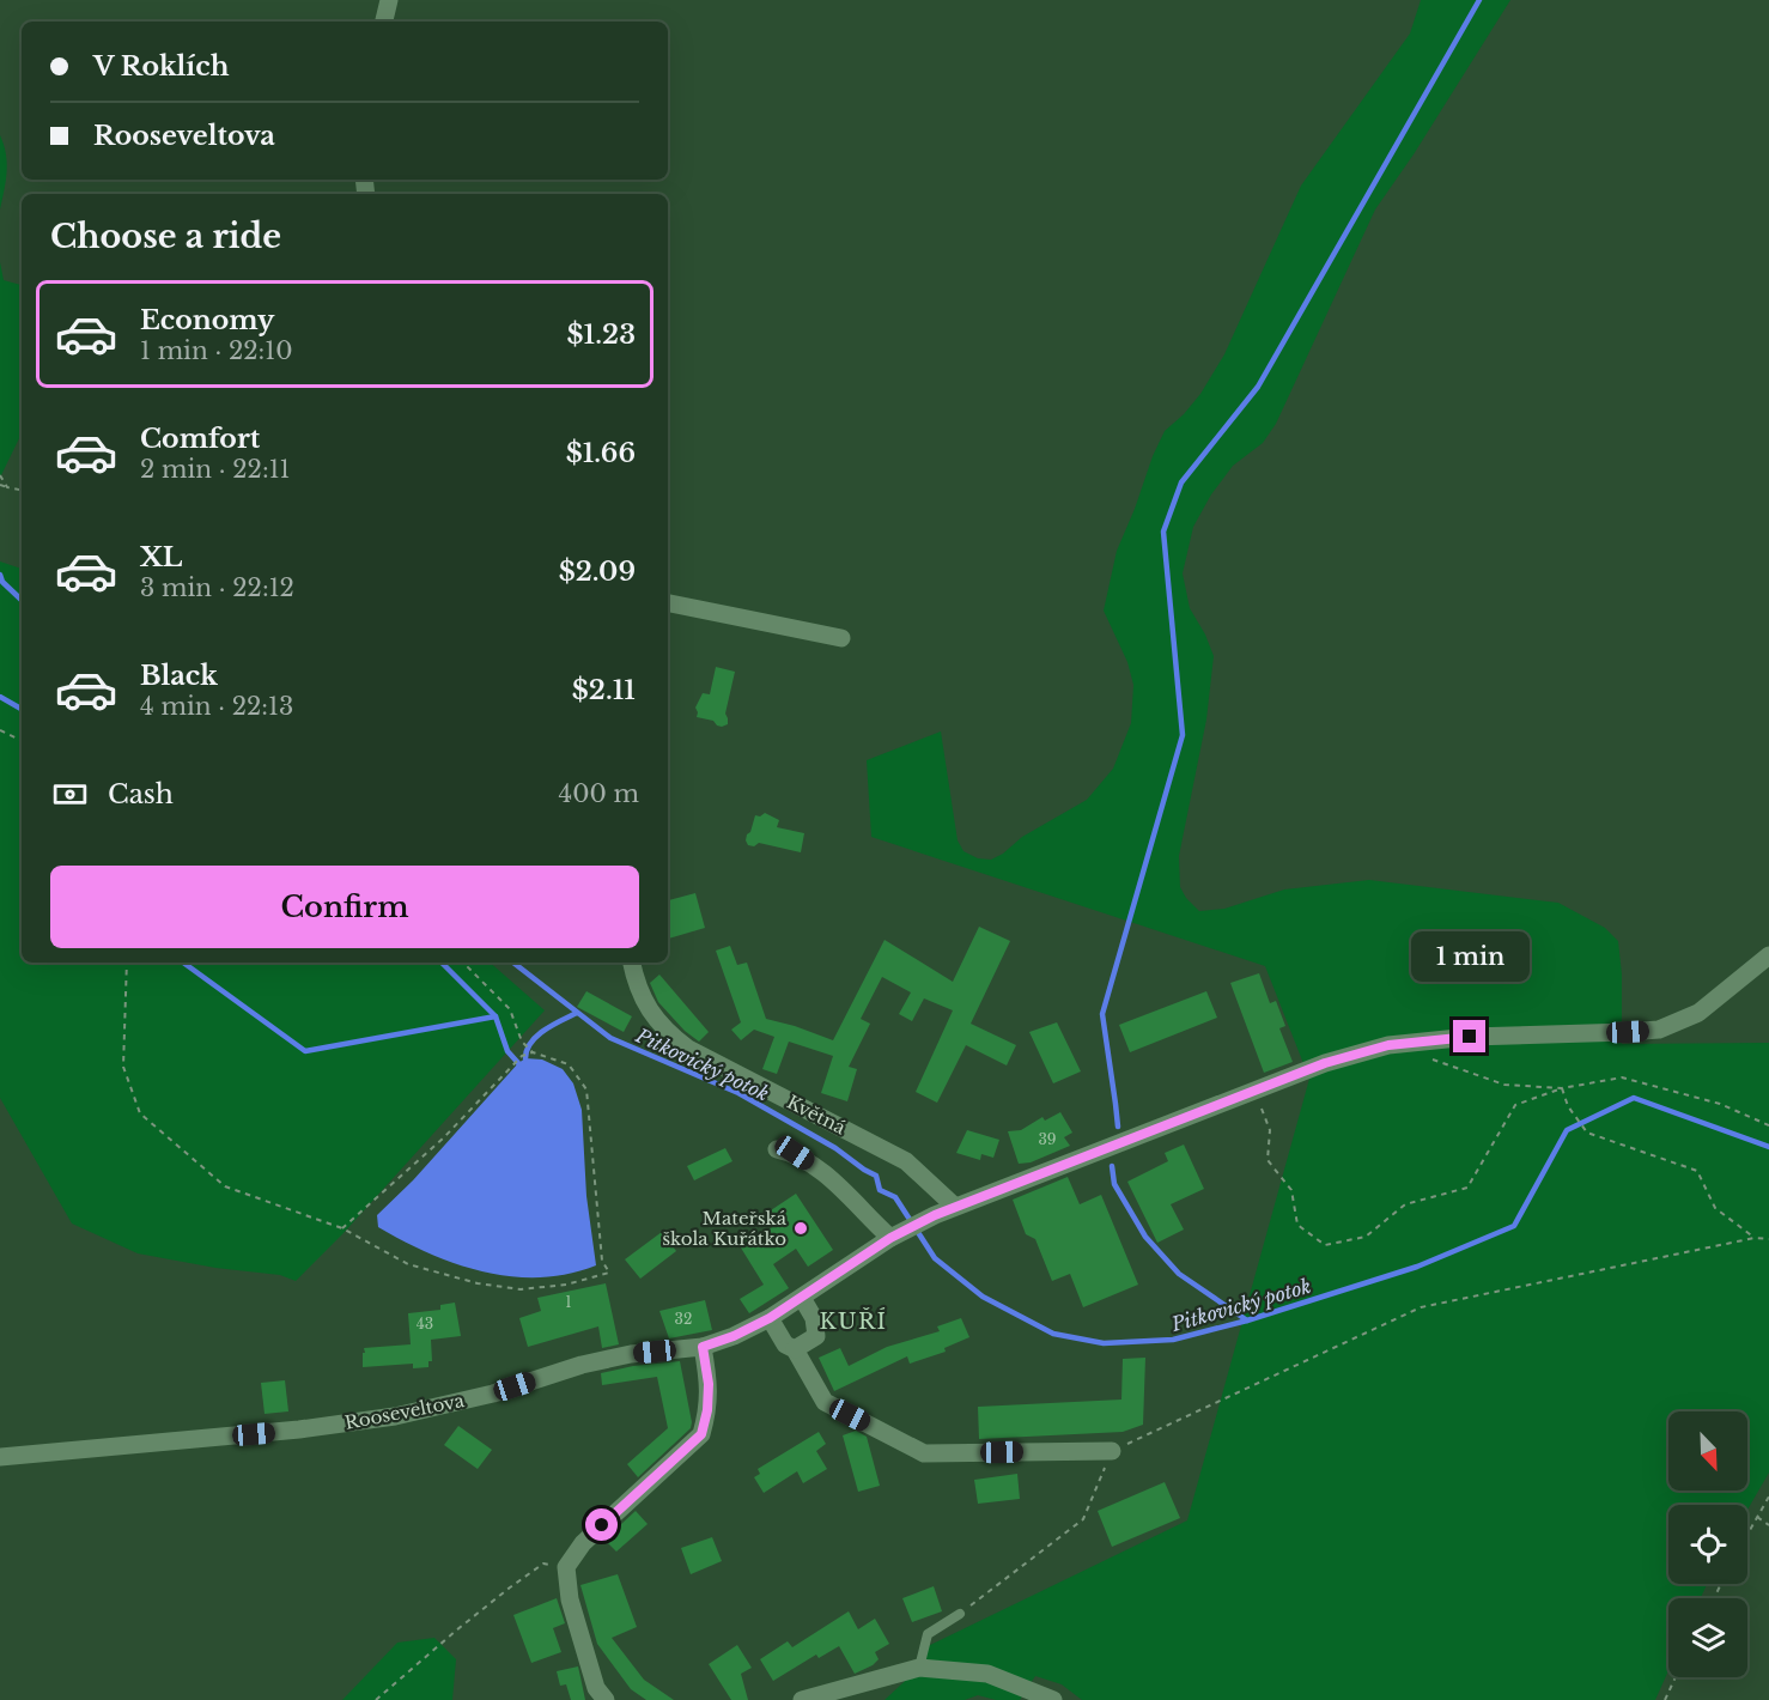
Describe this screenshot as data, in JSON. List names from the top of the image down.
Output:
{
  "streets": {
    "street": ["Květná", "Rooseveltova"]
  },
  "crossings": [
    ["Květná", "Rooseveltova"]
  ],
  "districts": ["KUŘÍ"],
  "water": ["Pitkovický potok"],
  "places": ["Mateřská škola Kuřátko"],
  "house_numbers": [
    "39",
    "1",
    "32",
    "43"
  ],
  "north": "bottom right",
  "page": {
    "banner": ["V Roklích", "Rooseveltova"],
    "heading": "Choose a ride",
    "list": [
      {
        "name": "Economy",
        "note": "1 min · 22:10",
        "value": "$1.23"
      },
      {
        "name": "Comfort",
        "note": "2 min · 22:11",
        "value": "$1.66"
      },
      {
        "name": "XL",
        "note": "3 min · 22:12",
        "value": "$2.09"
      },
      {
        "name": "Black",
        "note": "4 min · 22:13",
        "value": "$2.11"
      }
    ],
    "pay": ["Cash", "400 m"],
    "buttons": "Confirm",
    "bubble": "1 min"
  }
}
